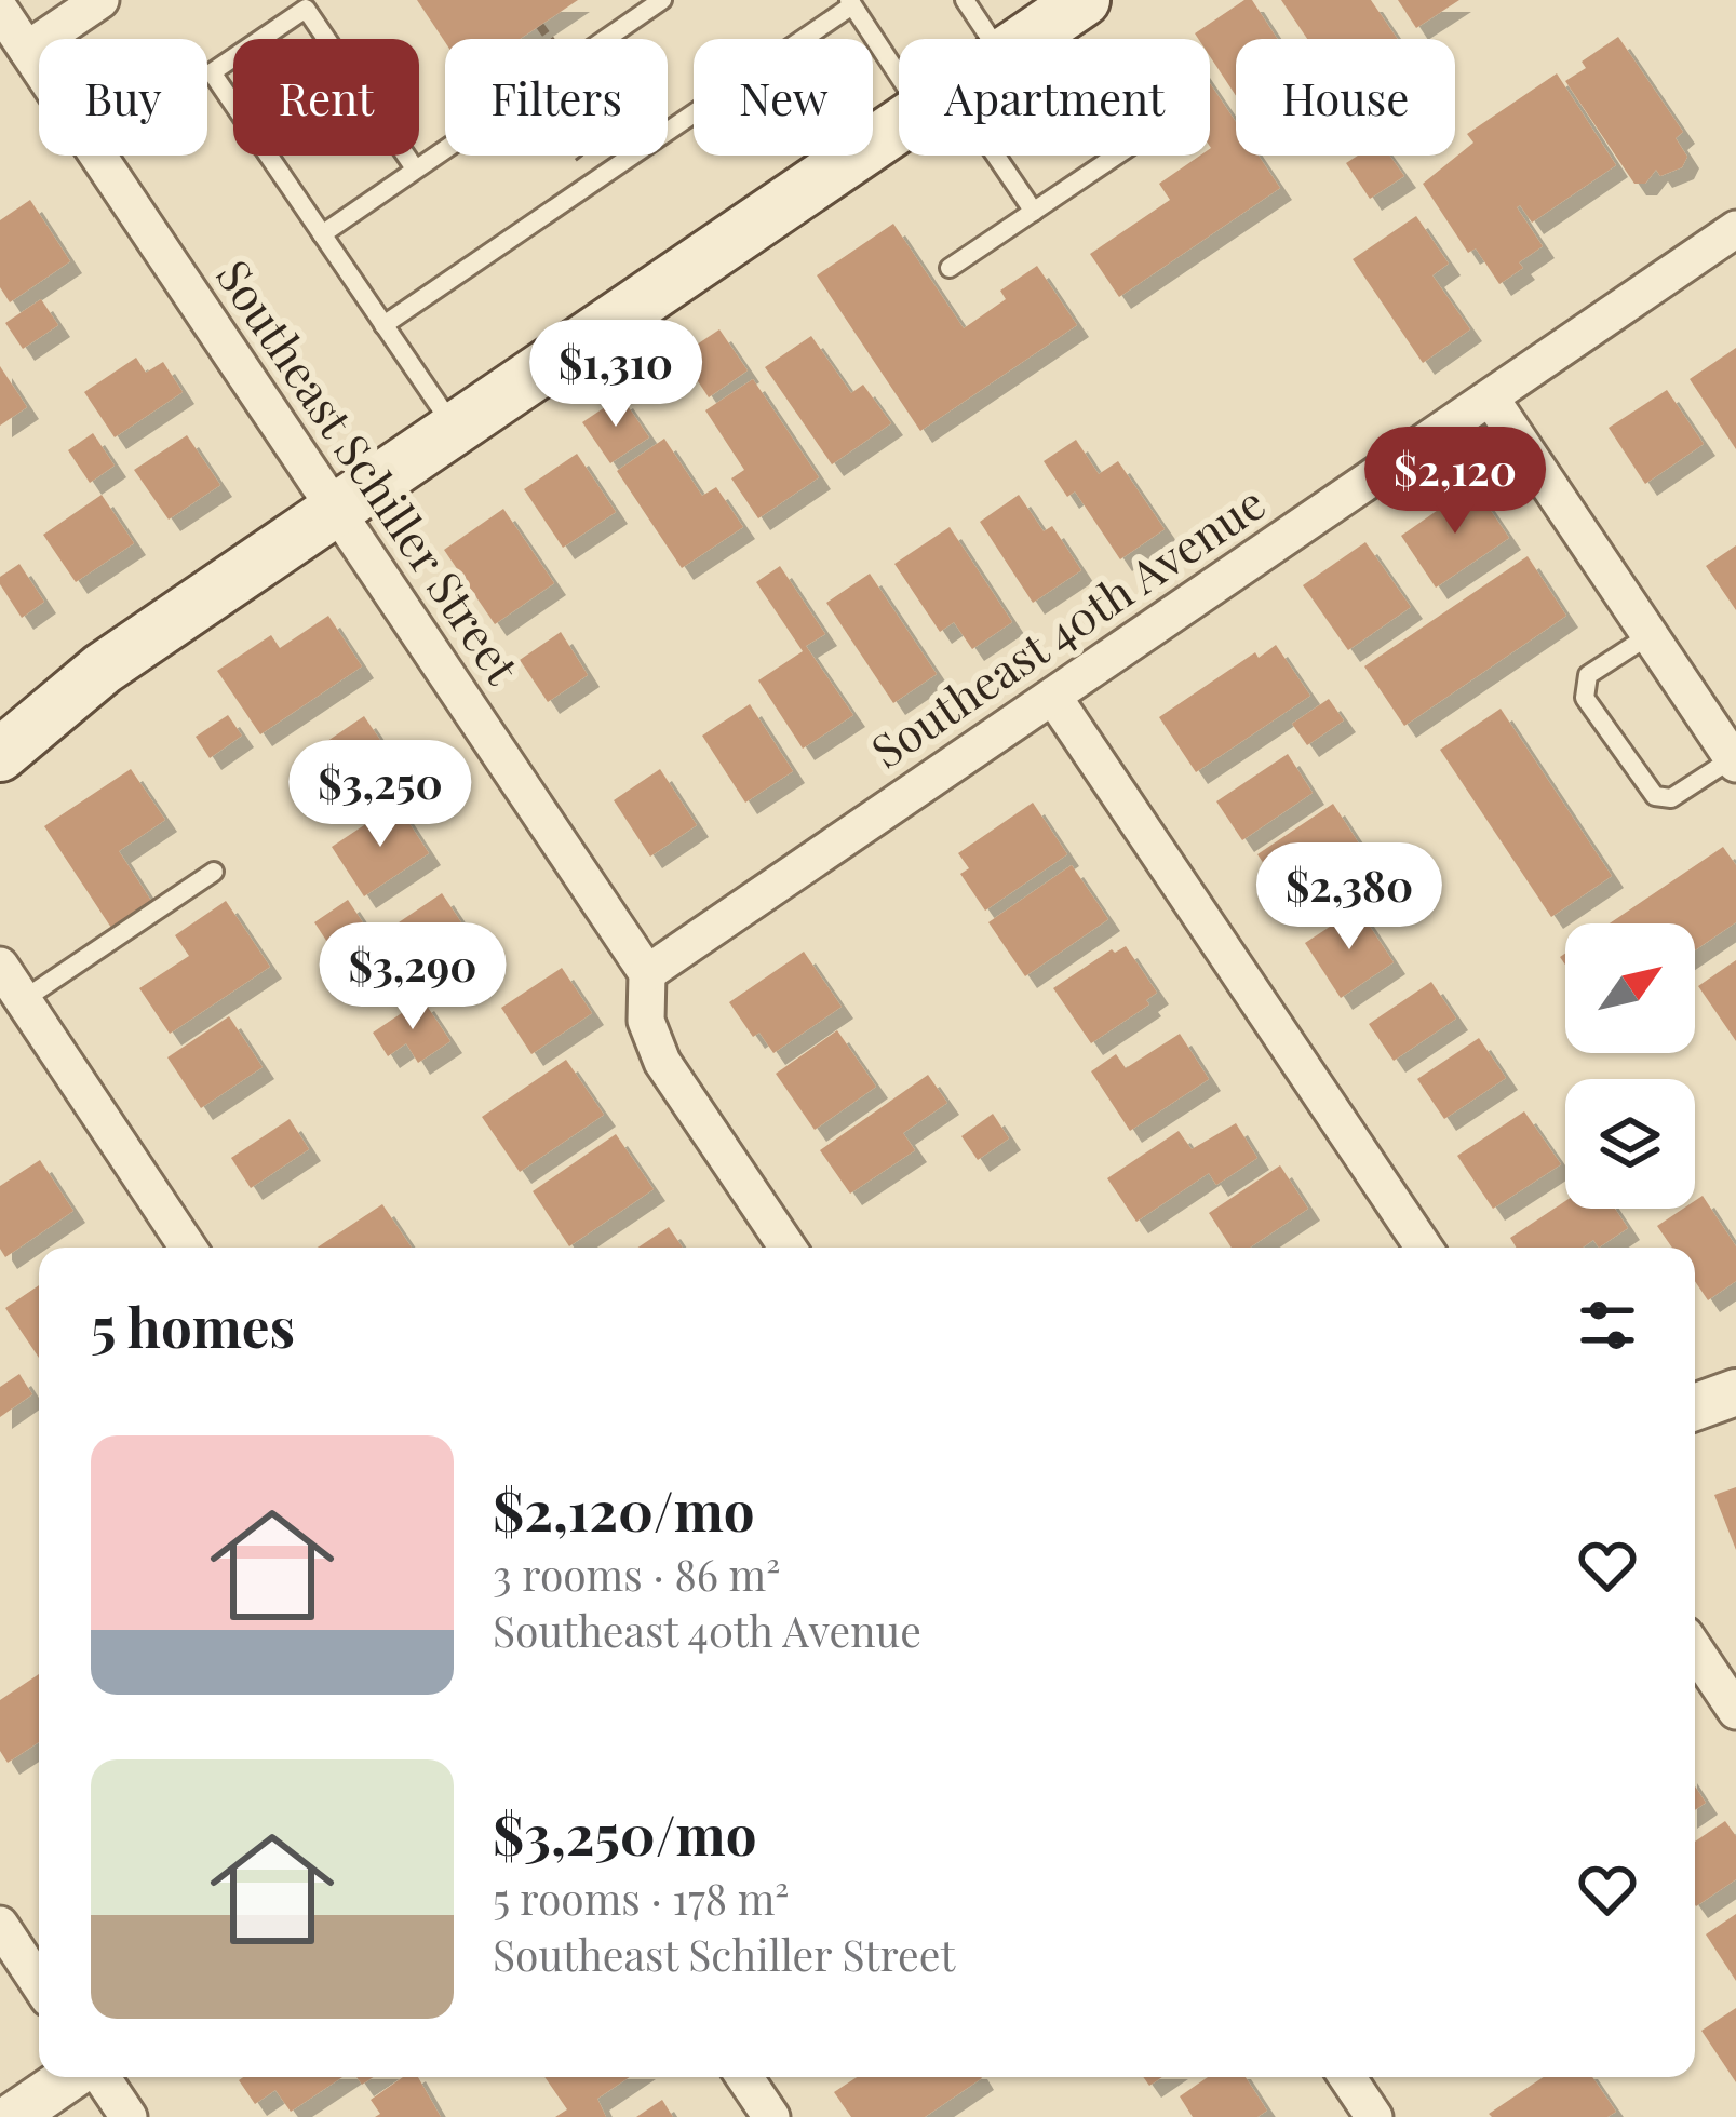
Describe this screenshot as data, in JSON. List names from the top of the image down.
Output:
{
  "streets": {
    "street": ["Southeast Schiller Street", "Southeast 40th Avenue"]
  },
  "crossings": [
    ["Southeast Schiller Street", "Southeast 40th Avenue"]
  ],
  "north": "top right",
  "page": {
    "chip": [
      "Buy",
      "Rent",
      "Filters",
      "New",
      "Apartment",
      "House"
    ],
    "price": [
      "$1,310",
      "$2,120",
      "$3,250",
      "$2,380",
      "$3,290"
    ],
    "heading": "5 homes",
    "list": [
      {
        "name": "$2,120/mo",
        "note": "3 rooms · 86 m² · Southeast 40th Avenue"
      },
      {
        "name": "$3,250/mo",
        "note": "5 rooms · 178 m² · Southeast Schiller Street"
      }
    ]
  }
}
